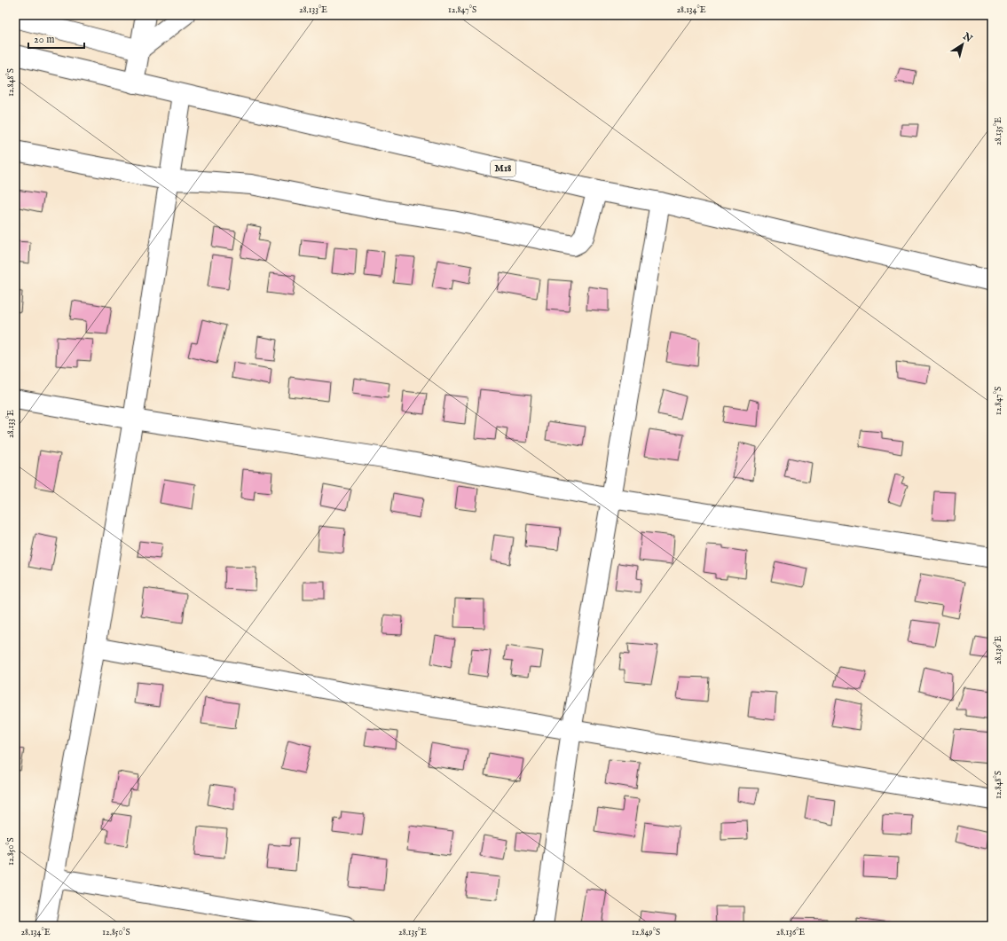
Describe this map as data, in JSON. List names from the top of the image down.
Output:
{
  "streets": {
    "street": ["M18"]
  },
  "scale_bar": "20 m",
  "north": "top right",
  "coordinates": [
    "28.133°E",
    "12.847°S",
    "28.134°E",
    "12.848°S",
    "28.135°E",
    "28.136°E",
    "12.850°S",
    "12.849°S"
  ]
}
